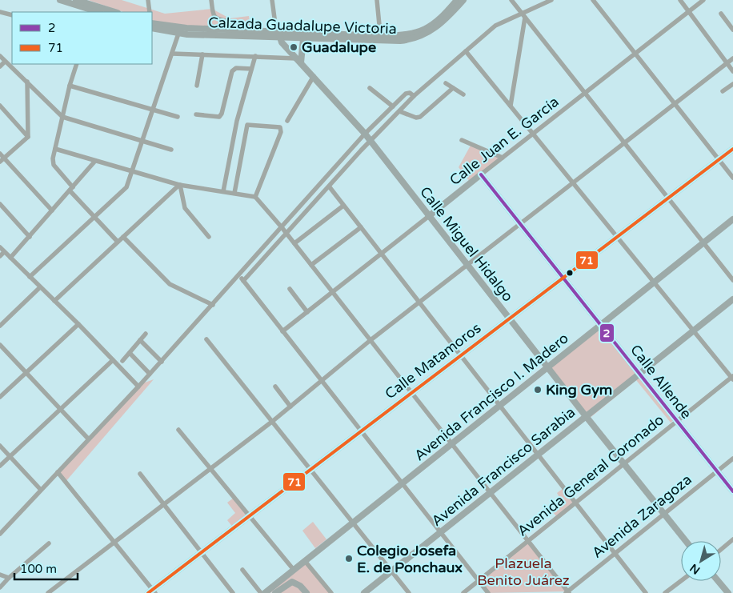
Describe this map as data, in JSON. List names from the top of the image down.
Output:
{
  "streets": {
    "main road": [
      "Calzada Guadalupe Victoria",
      "Calle Juan E. García",
      "Calle Miguel Hidalgo",
      "Calle Matamoros",
      "Calle Allende",
      "Avenida Francisco I. Madero",
      "Avenida Francisco Sarabia"
    ],
    "street": ["Avenida General Coronado", "Avenida Zaragoza"]
  },
  "crossings": [
    ["Calzada Guadalupe Victoria", "Calle Miguel Hidalgo"],
    ["Calle Juan E. García", "Calle Miguel Hidalgo"],
    ["Calle Juan E. García", "Calle Allende"],
    ["Calle Miguel Hidalgo", "Calle Matamoros"],
    ["Calle Miguel Hidalgo", "Avenida Francisco I. Madero"],
    ["Calle Miguel Hidalgo", "Avenida Francisco Sarabia"],
    ["Calle Miguel Hidalgo", "Avenida General Coronado"],
    ["Calle Miguel Hidalgo", "Avenida Zaragoza"],
    ["Calle Matamoros", "Calle Allende"],
    ["Calle Allende", "Avenida Francisco I. Madero"],
    ["Calle Allende", "Avenida Francisco Sarabia"],
    ["Calle Allende", "Avenida General Coronado"],
    ["Calle Allende", "Avenida Zaragoza"]
  ],
  "parks": ["Plazuela Benito Juárez"],
  "places": ["Guadalupe", "King Gym", "Colegio Josefa E. de Ponchaux"],
  "lines": ["transit line 71", "transit line 2"],
  "legend": ["2", "71"],
  "scale_bar": "100 m",
  "north": "bottom left"
}
